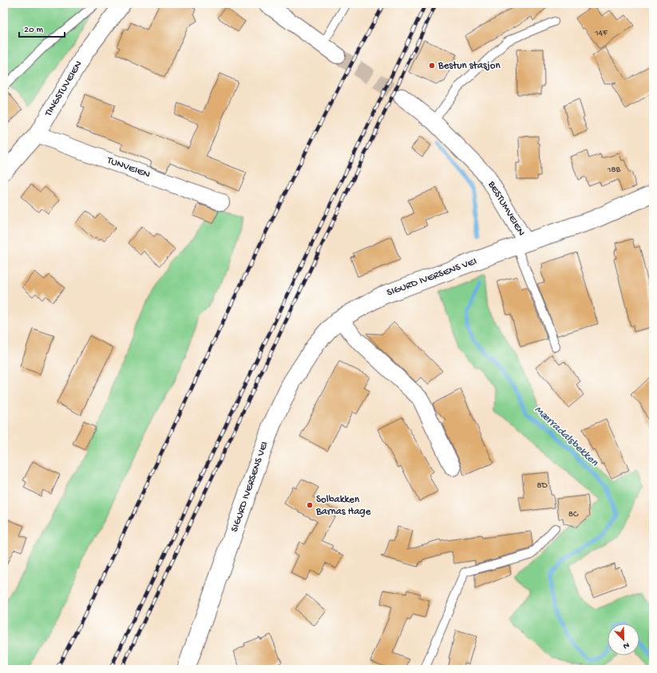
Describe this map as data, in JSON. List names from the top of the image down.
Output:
{
  "streets": {
    "street": [
      "TINGSTUVEIEN",
      "TUNVEIEN",
      "BESTUMVEIEN",
      "SIGURD IVERSENS VEI"
    ]
  },
  "crossings": [
    ["TINGSTUVEIEN", "TUNVEIEN"],
    ["BESTUMVEIEN", "SIGURD IVERSENS VEI"]
  ],
  "water": ["Mærradalsbekken"],
  "places": ["Bestun stasjon", "Solbakken Barnas Hage"],
  "house_numbers": [
    "14F",
    "18B",
    "8D",
    "8C"
  ],
  "scale_bar": "20 m",
  "north": "bottom right"
}
